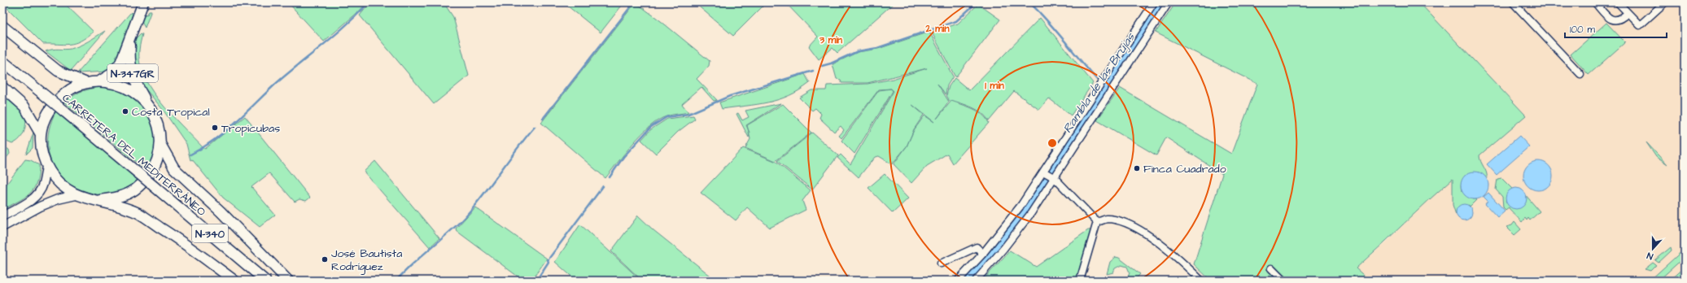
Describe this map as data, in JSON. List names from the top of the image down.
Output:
{
  "streets": {
    "highway": ["N-347GR", "CARRETERA DEL MEDITERRÁNEO", "N-340"]
  },
  "water": ["Rambla de las Brujas"],
  "places": [
    "Costa Tropical",
    "Tropicubas",
    "Finca Cuadrado",
    "José Bautista Rodríguez"
  ],
  "scale_bar": "100 m",
  "north": "bottom",
  "rings": ["2 min", "3 min", "1 min"]
}
